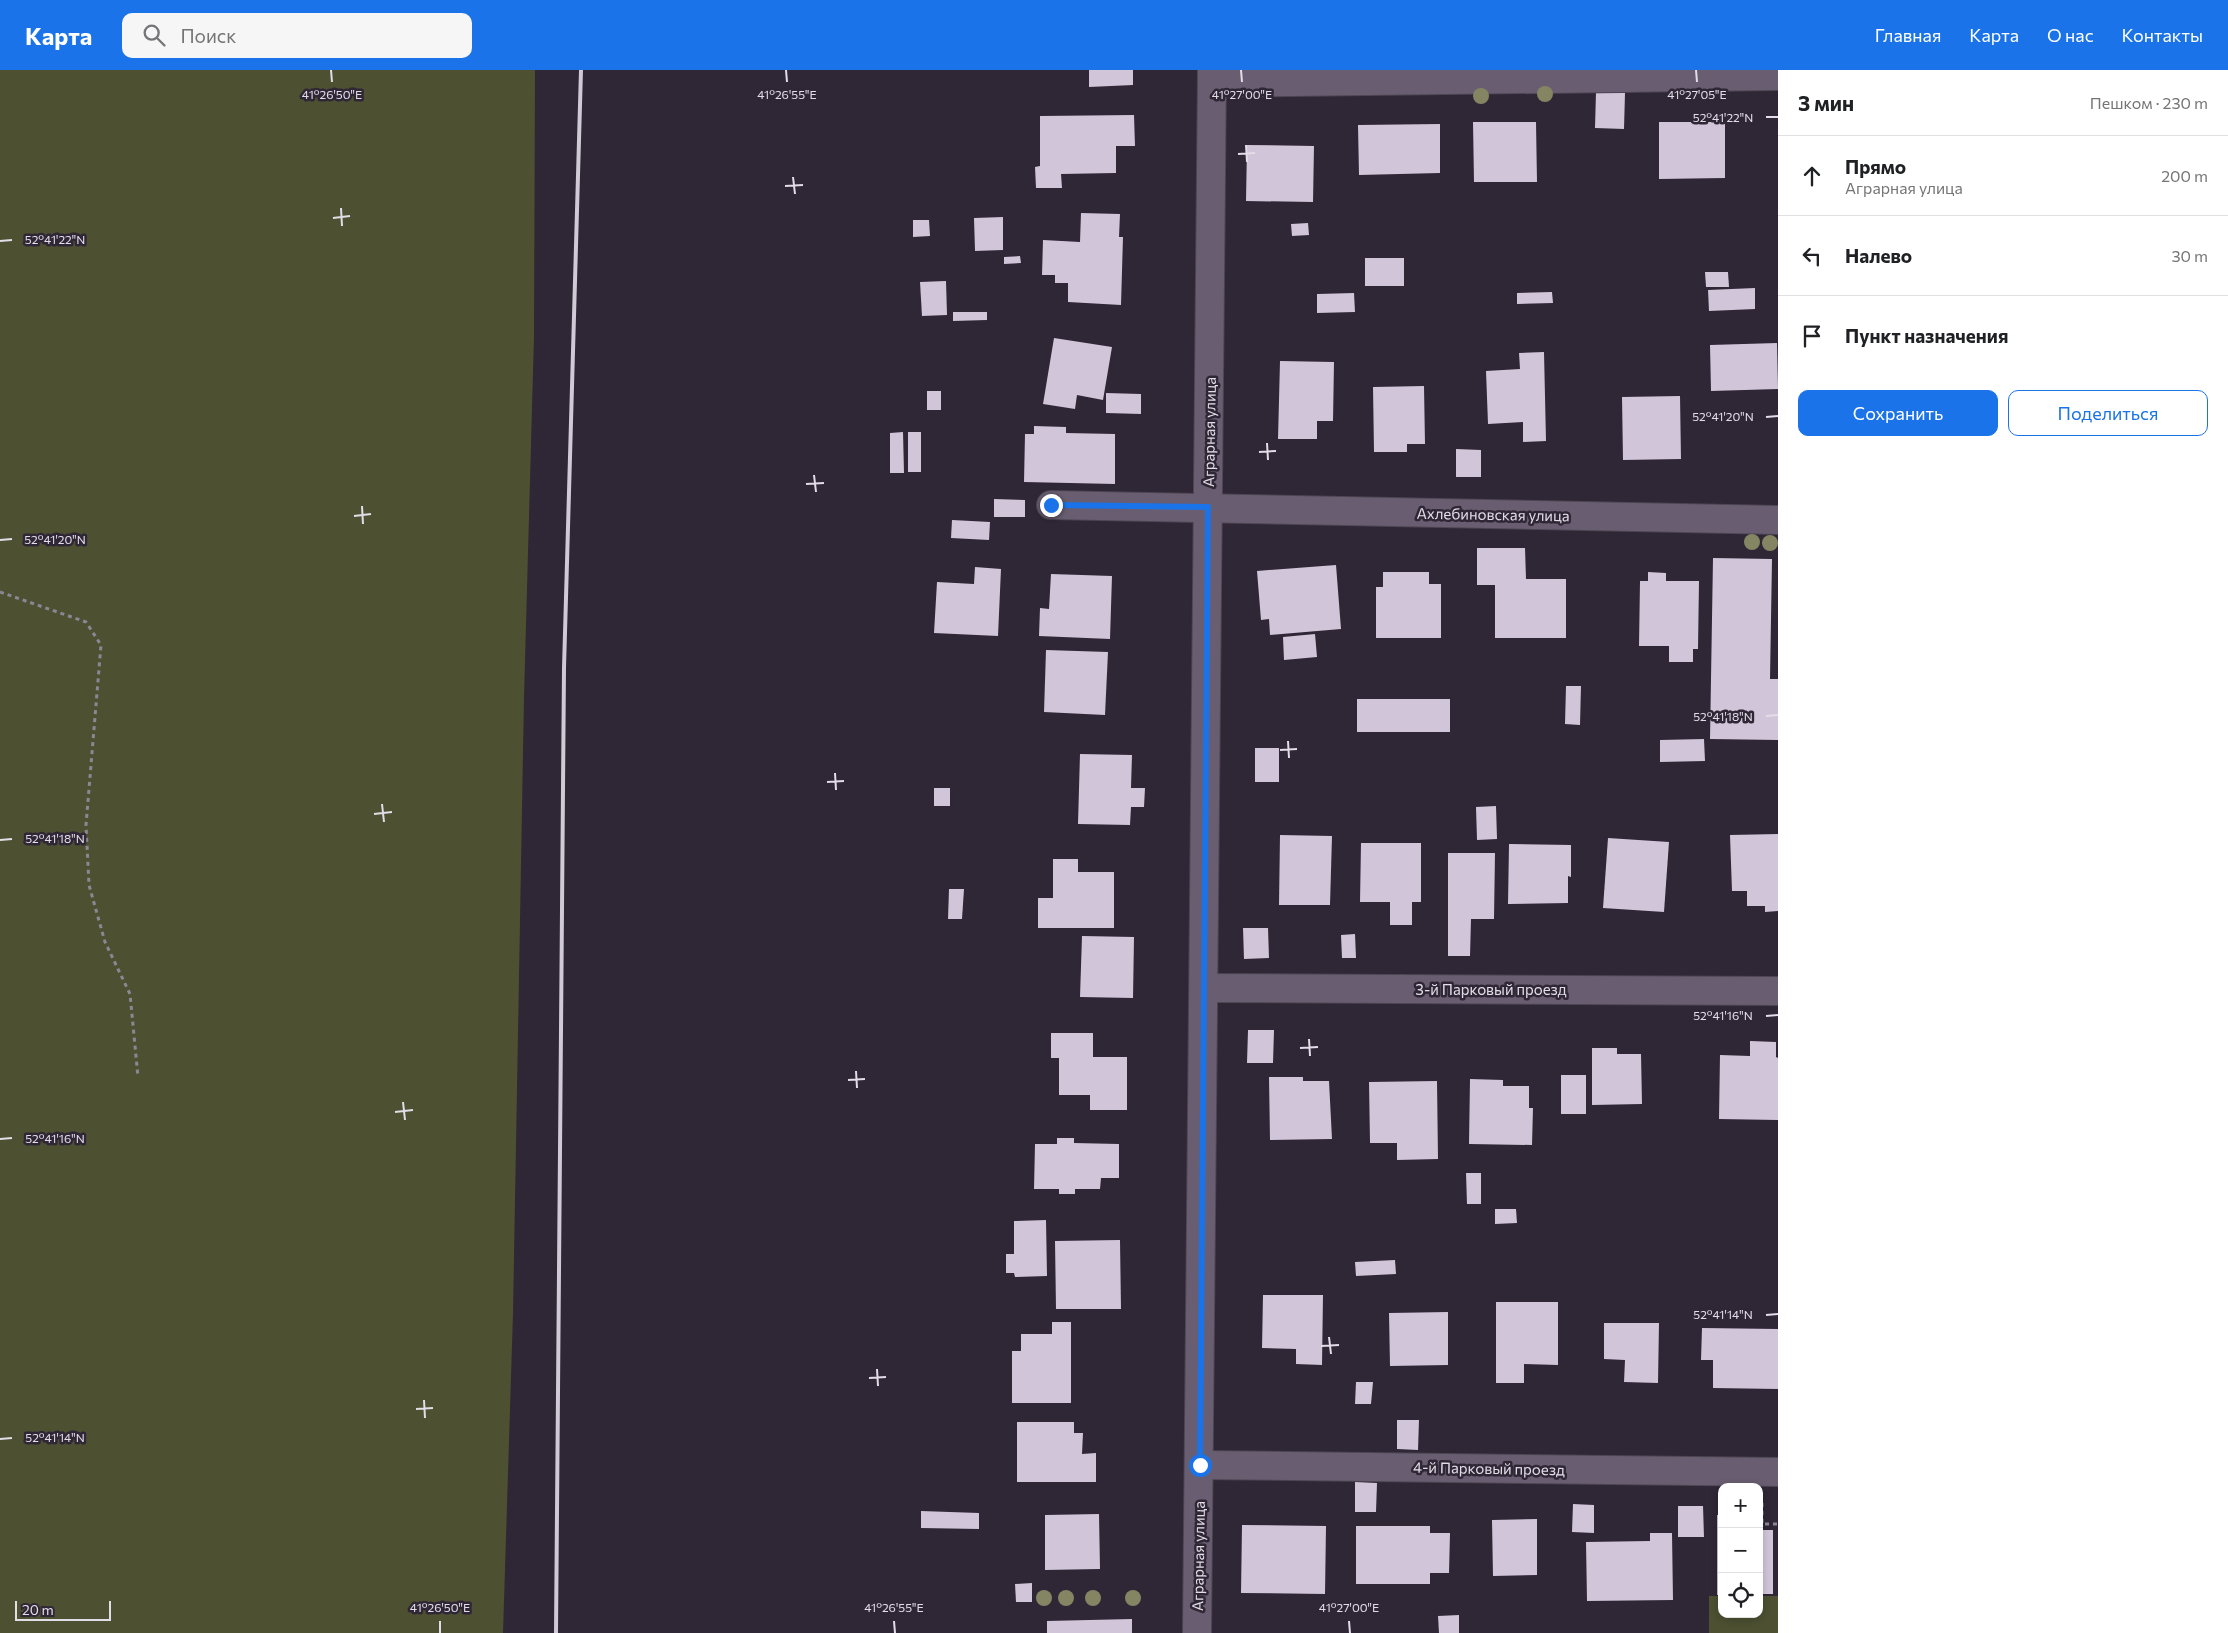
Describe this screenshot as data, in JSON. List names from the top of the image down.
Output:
{
  "streets": {
    "street": [
      "Аграрная улица",
      "Ахлебиновская улица",
      "3-й Парковый проезд",
      "4-й Парковый проезд"
    ]
  },
  "crossings": [
    ["Аграрная улица", "Ахлебиновская улица"],
    ["Аграрная улица", "3-й Парковый проезд"],
    ["Аграрная улица", "4-й Парковый проезд"]
  ],
  "scale_bar": "20 m",
  "page": {
    "header": "Карта",
    "search": "Поиск",
    "nav": [
      "Главная",
      "Карта",
      "О нас",
      "Контакты"
    ],
    "heading": ["3 мин", "Пешком · 230 m"],
    "list": [
      ["Прямо", "Аграрная улица", "200 m"],
      ["Налево", "30 m"],
      "Пункт назначения"
    ],
    "buttons": ["Сохранить", "Поделиться"],
    "map_buttons": ["+", "−"],
    "scale": "20 m"
  },
  "coordinates": [
    "41°26'50\"E",
    "41°26'55\"E",
    "41°27'00\"E",
    "41°27'05\"E",
    "52°41'22\"N",
    "52°41'20\"N",
    "52°41'18\"N",
    "52°41'16\"N",
    "52°41'14\"N"
  ]
}
